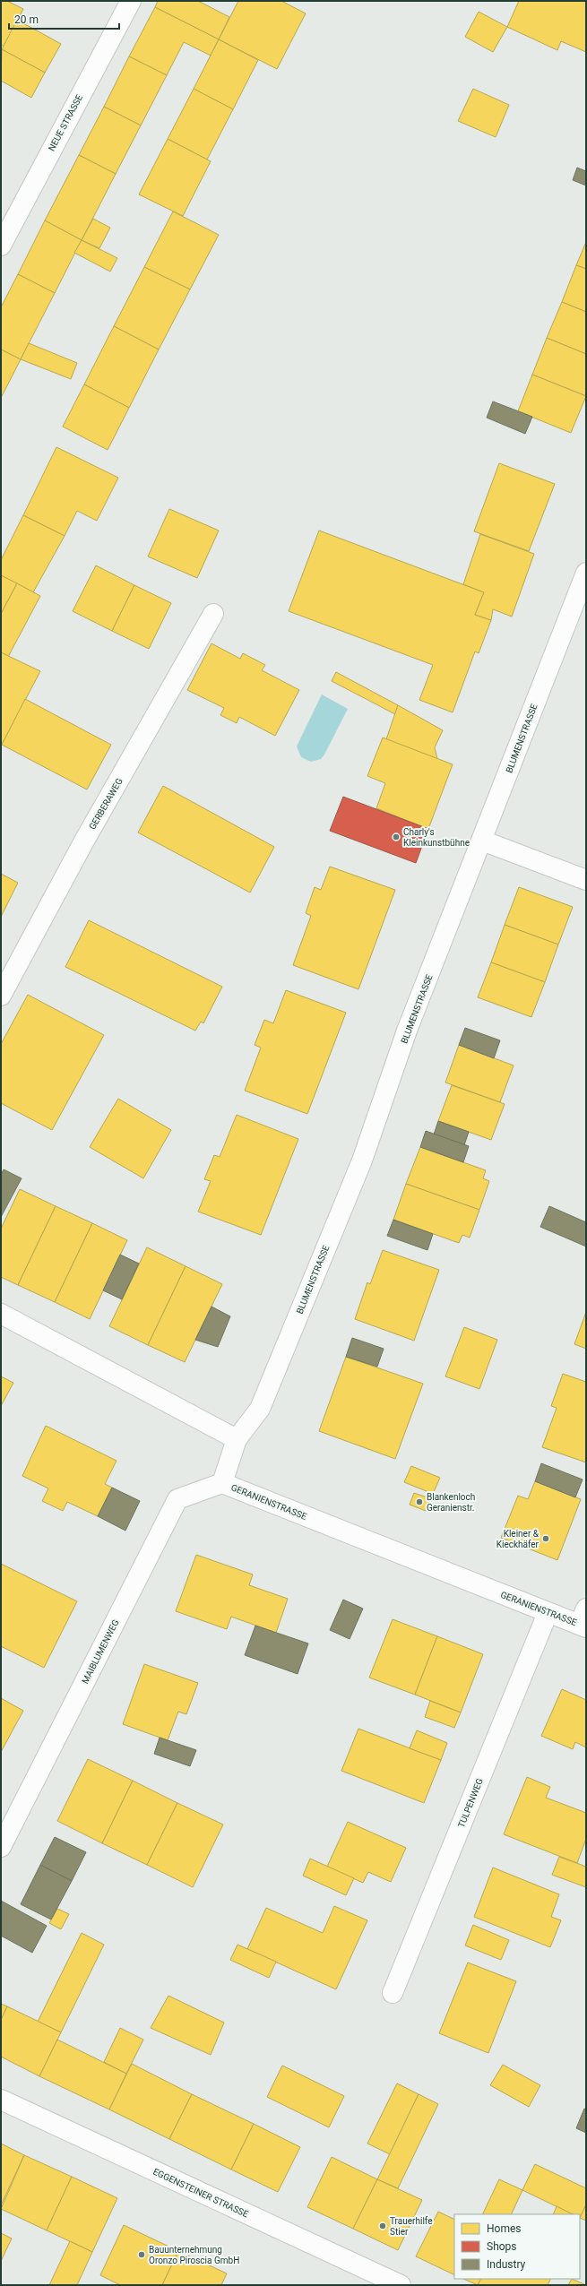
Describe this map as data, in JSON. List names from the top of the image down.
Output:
{
  "streets": {
    "street": [
      "NEUE STRASSE",
      "BLUMENSTRASSE",
      "GERBERAWEG",
      "GERANIENSTRASSE",
      "MAIBLUMENWEG",
      "TULPENWEG",
      "EGGENSTEINER STRASSE"
    ]
  },
  "crossings": [
    ["BLUMENSTRASSE", "GERANIENSTRASSE"],
    ["GERANIENSTRASSE", "MAIBLUMENWEG"],
    ["GERANIENSTRASSE", "TULPENWEG"]
  ],
  "places": [
    "Charly's Kleinkunstbühne",
    "Blankenloch Geranienstr.",
    "Kleiner & Kieckhäfer",
    "Trauerhilfe Stier",
    "Bauunternehmung Oronzo Piroscia GmbH"
  ],
  "legend": ["Homes", "Shops", "Industry"],
  "scale_bar": "20 m"
}
